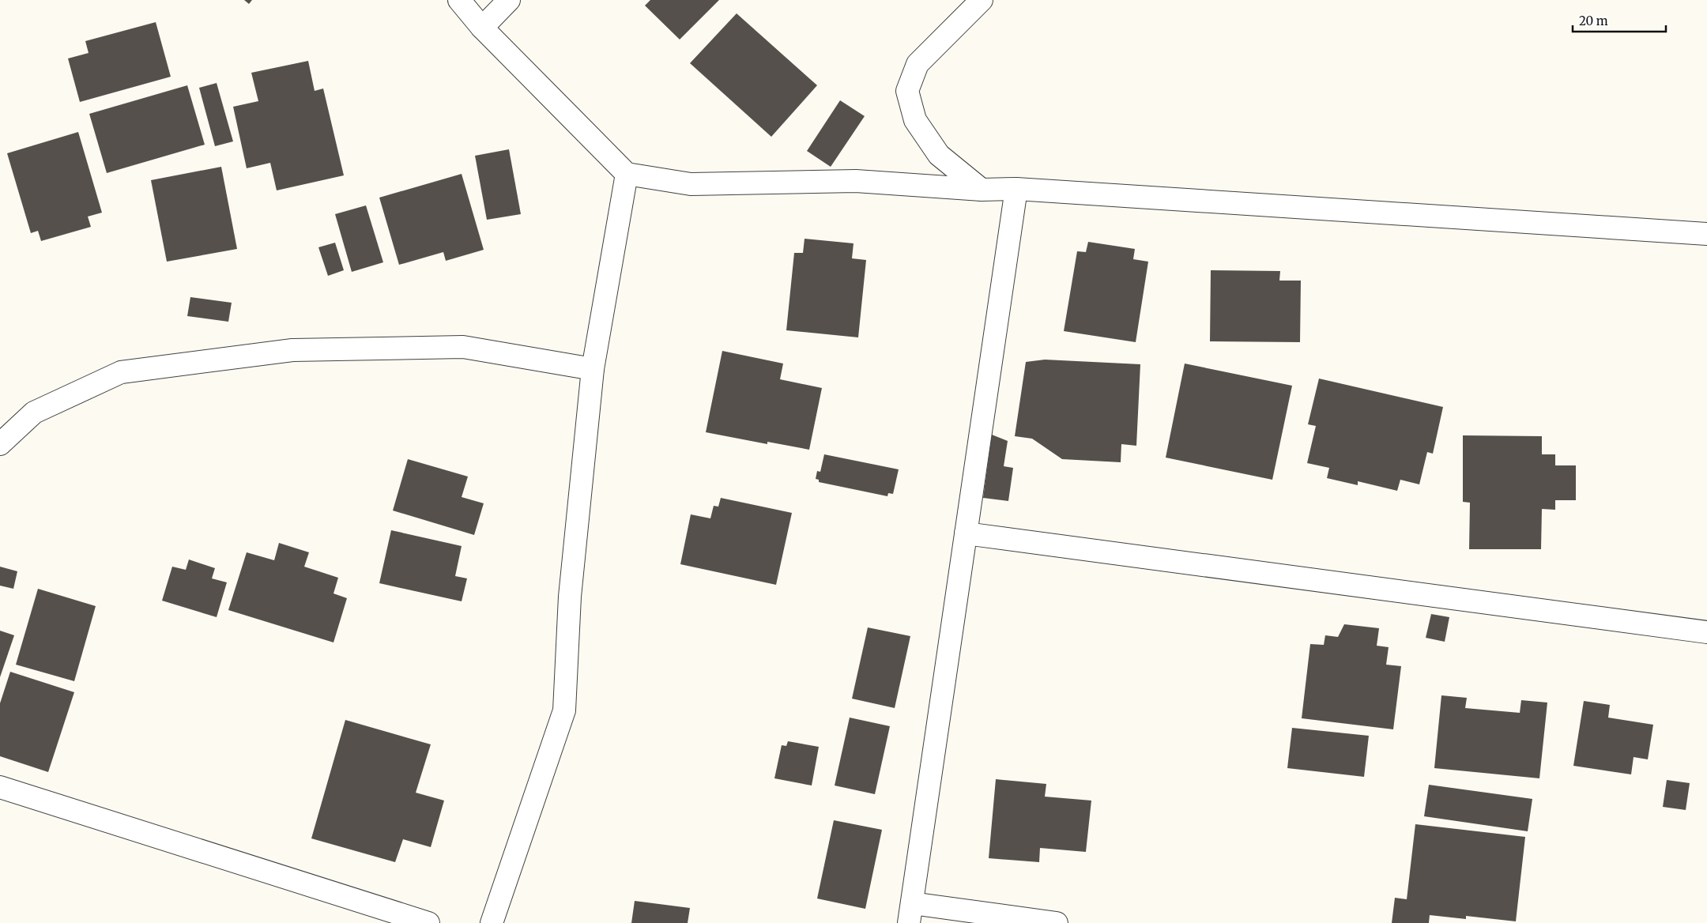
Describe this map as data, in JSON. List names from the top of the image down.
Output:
{
  "scale_bar": "20 m"
}
